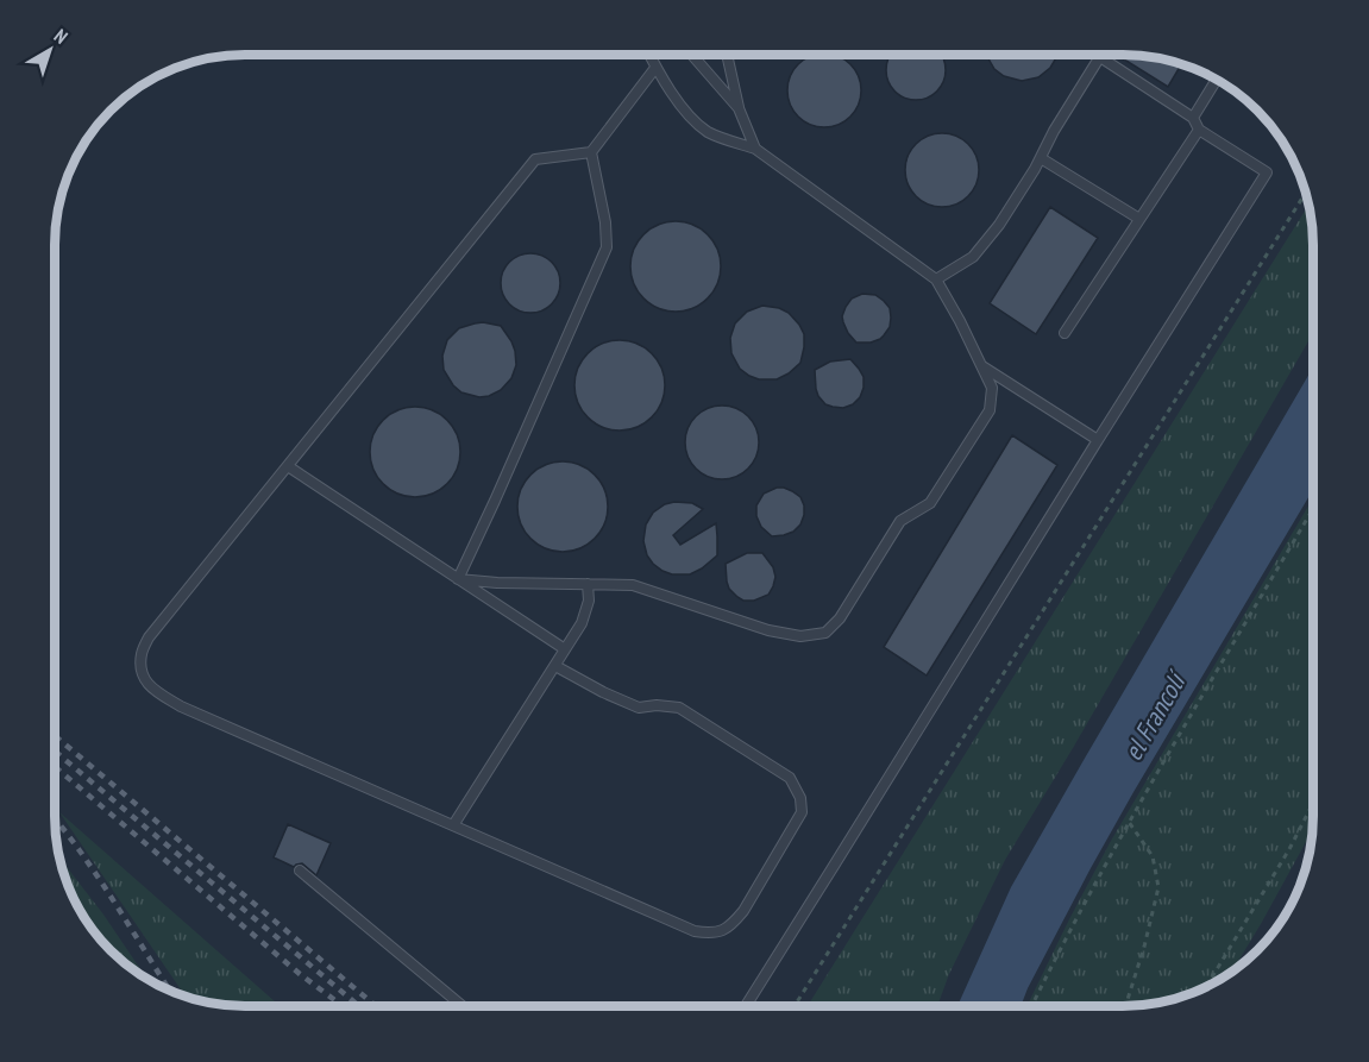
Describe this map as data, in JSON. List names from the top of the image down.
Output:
{
  "water": ["el Francolí"],
  "north": "top right"
}
